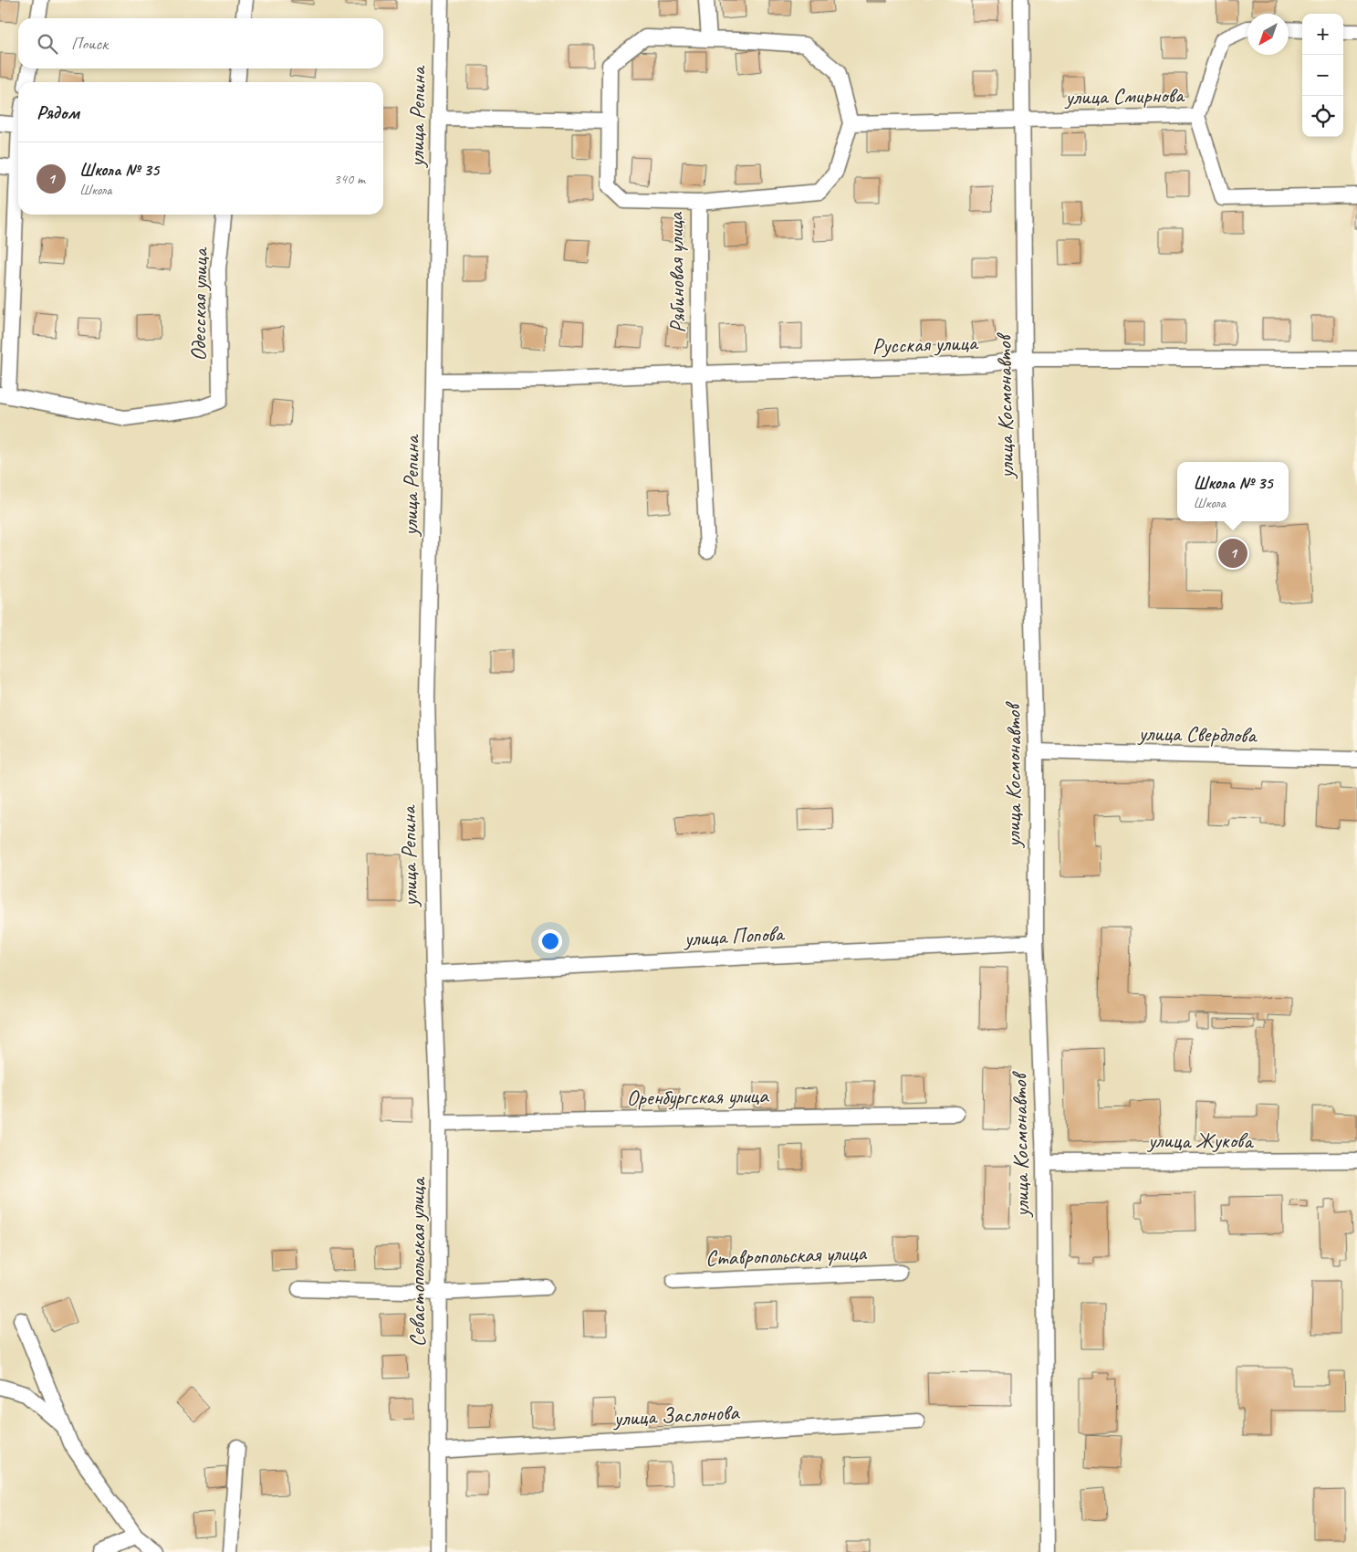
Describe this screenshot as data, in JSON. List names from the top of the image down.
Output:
{
  "streets": {
    "street": [
      "улица Смирнова",
      "улица Репина",
      "Рябиновая улица",
      "Одесская улица",
      "Русская улица",
      "улица Космонавтов",
      "улица Свердлова",
      "улица Попова",
      "Оренбургская улица",
      "улица Жукова",
      "Ставропольская улица",
      "Севастопольская улица",
      "улица Заслонова"
    ]
  },
  "crossings": [
    ["улица Смирнова", "улица Космонавтов"],
    ["улица Репина", "Русская улица"],
    ["улица Репина", "улица Попова"],
    ["улица Репина", "Севастопольская улица"],
    ["Рябиновая улица", "Русская улица"],
    ["Русская улица", "улица Космонавтов"],
    ["улица Космонавтов", "улица Свердлова"],
    ["улица Космонавтов", "улица Попова"],
    ["улица Космонавтов", "улица Жукова"],
    ["улица Попова", "Севастопольская улица"],
    ["Оренбургская улица", "Севастопольская улица"],
    ["Севастопольская улица", "улица Заслонова"]
  ],
  "north": "bottom left",
  "page": {
    "map_buttons": ["+", "−"],
    "search": "Поиск",
    "heading": "Рядом",
    "list": [
      {
        "mark": "1",
        "name": "Школа № 35",
        "note": "Школа",
        "value": "340 m"
      }
    ],
    "popup": ["Школа № 35", "Школа"],
    "pins": "1"
  }
}
